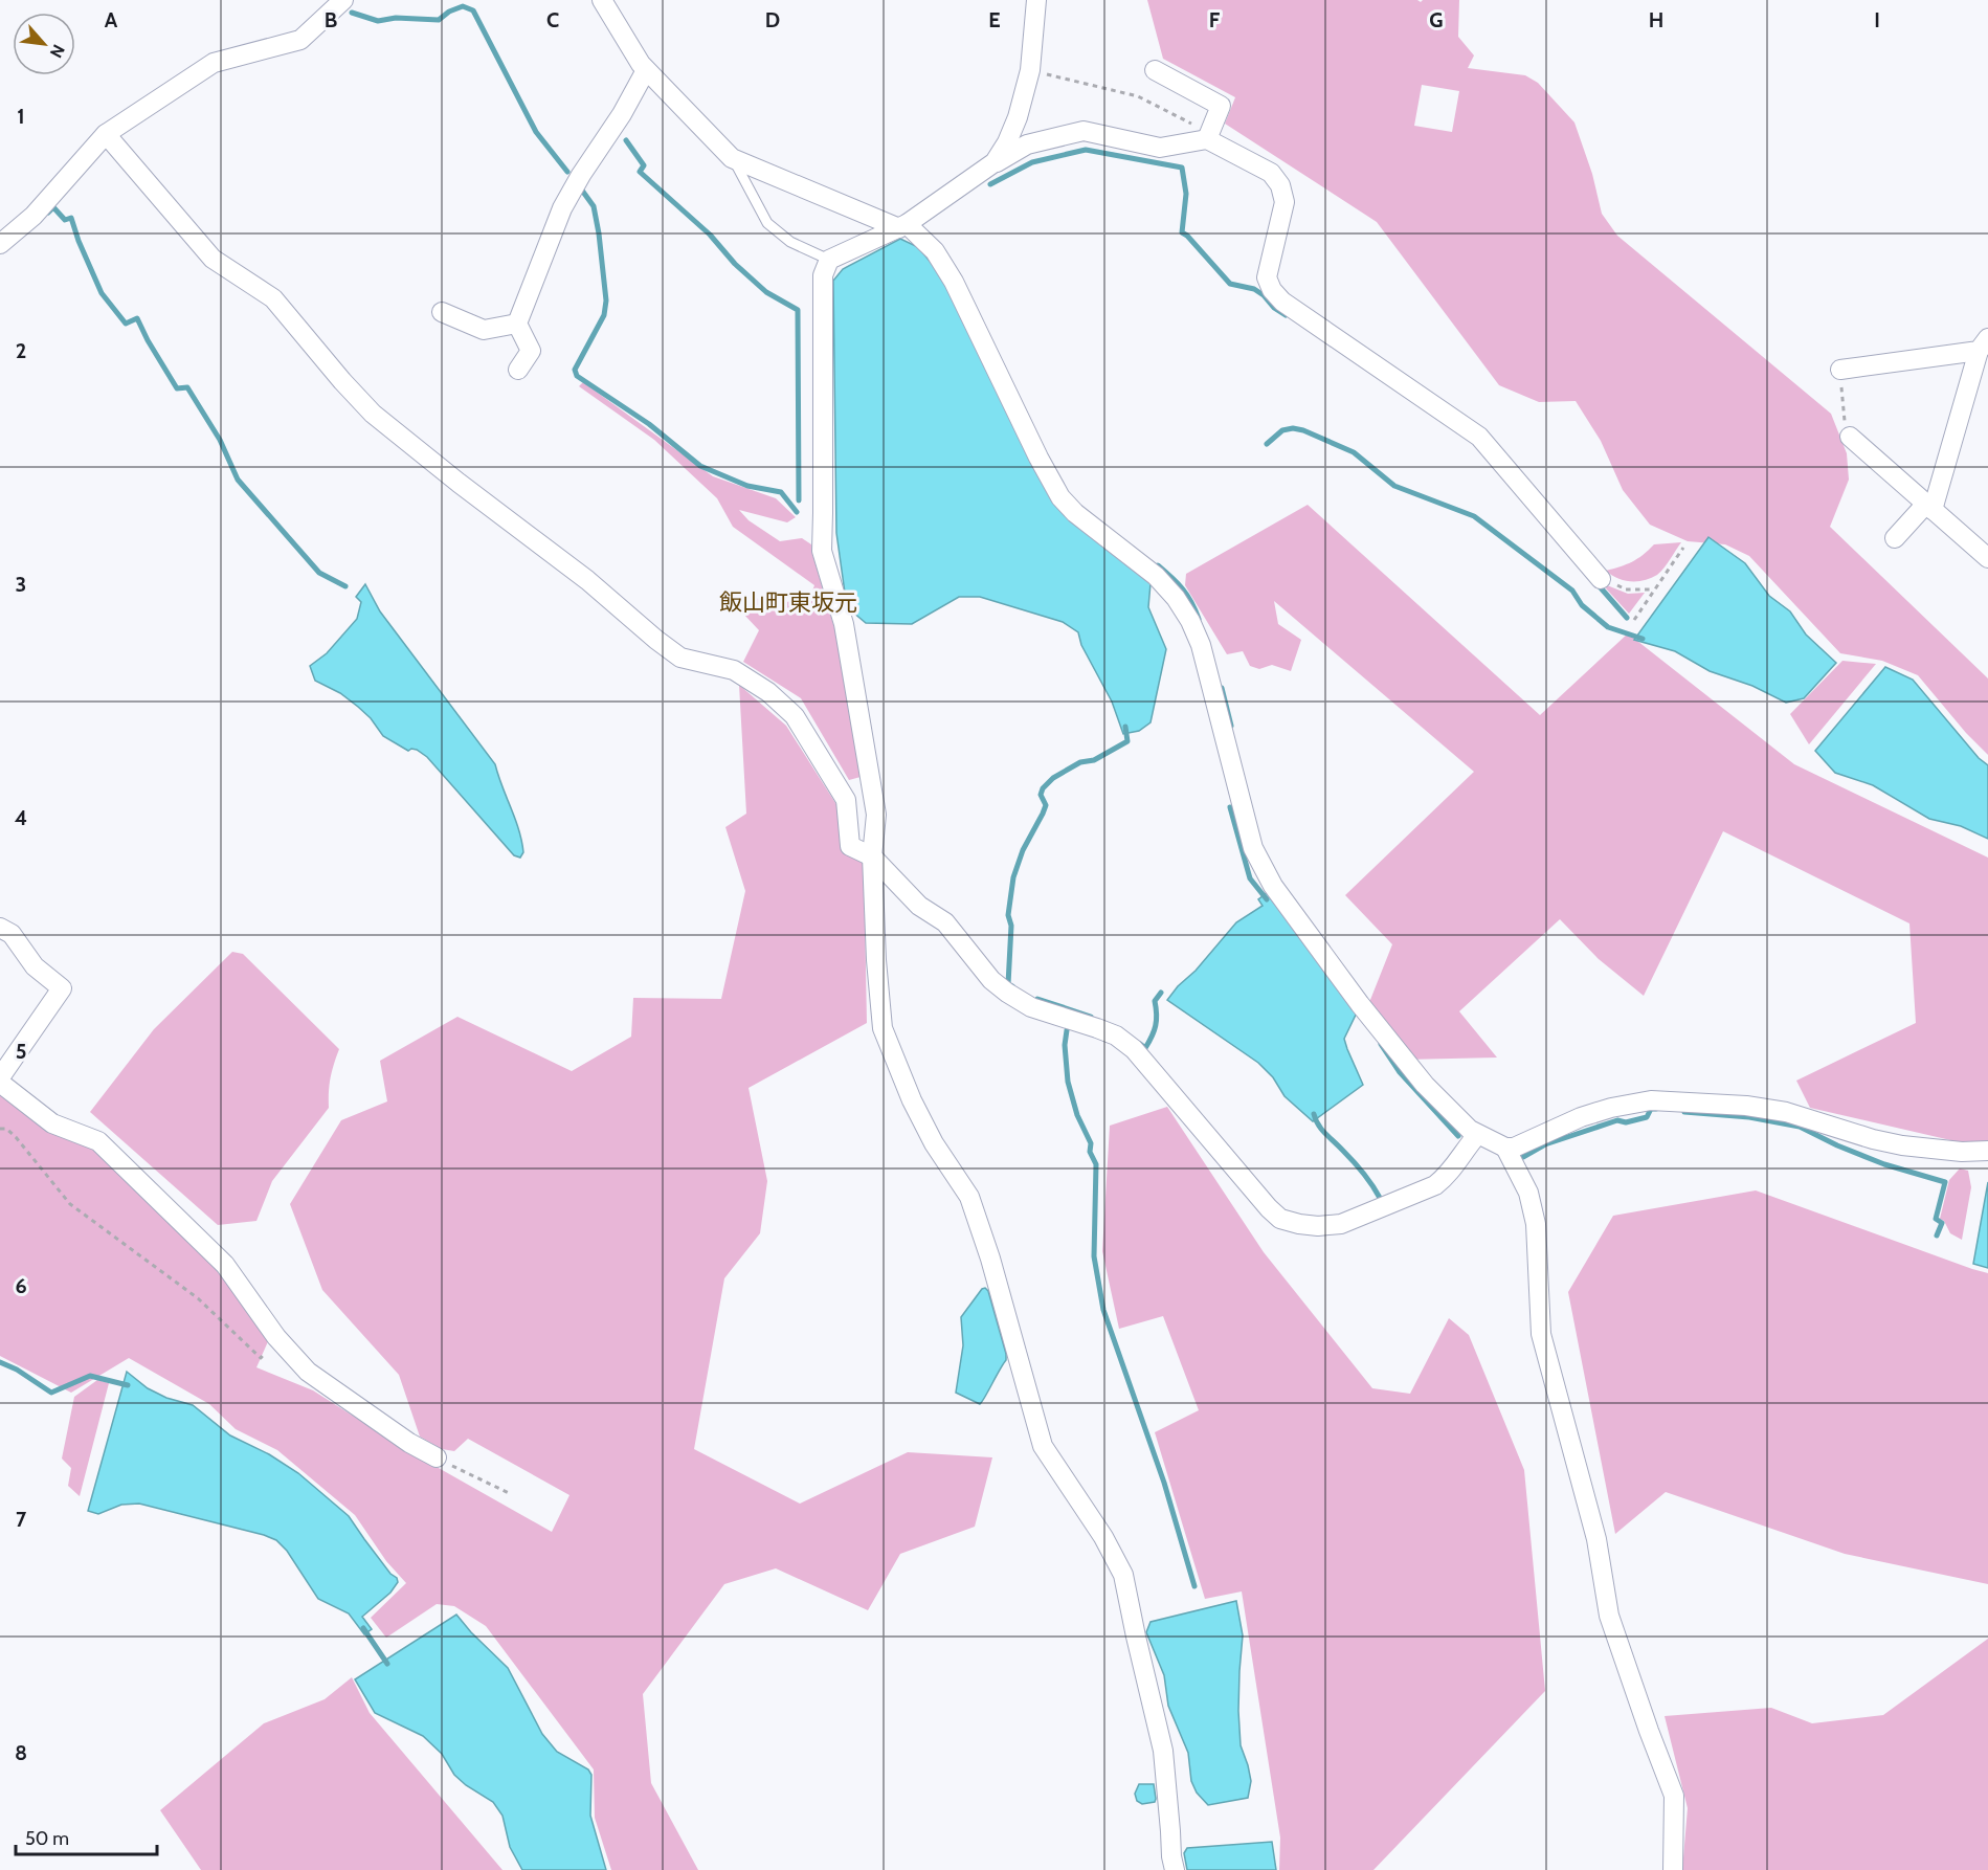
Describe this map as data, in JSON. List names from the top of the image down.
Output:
{
  "districts": ["飯山町東坂元"],
  "scale_bar": "50 m",
  "north": "bottom right",
  "grid": {
    "columns": [
      "A",
      "B",
      "C",
      "D",
      "E",
      "F",
      "G",
      "H",
      "I"
    ],
    "rows": [
      "1",
      "2",
      "3",
      "4",
      "5",
      "6",
      "7",
      "8"
    ]
  }
}
